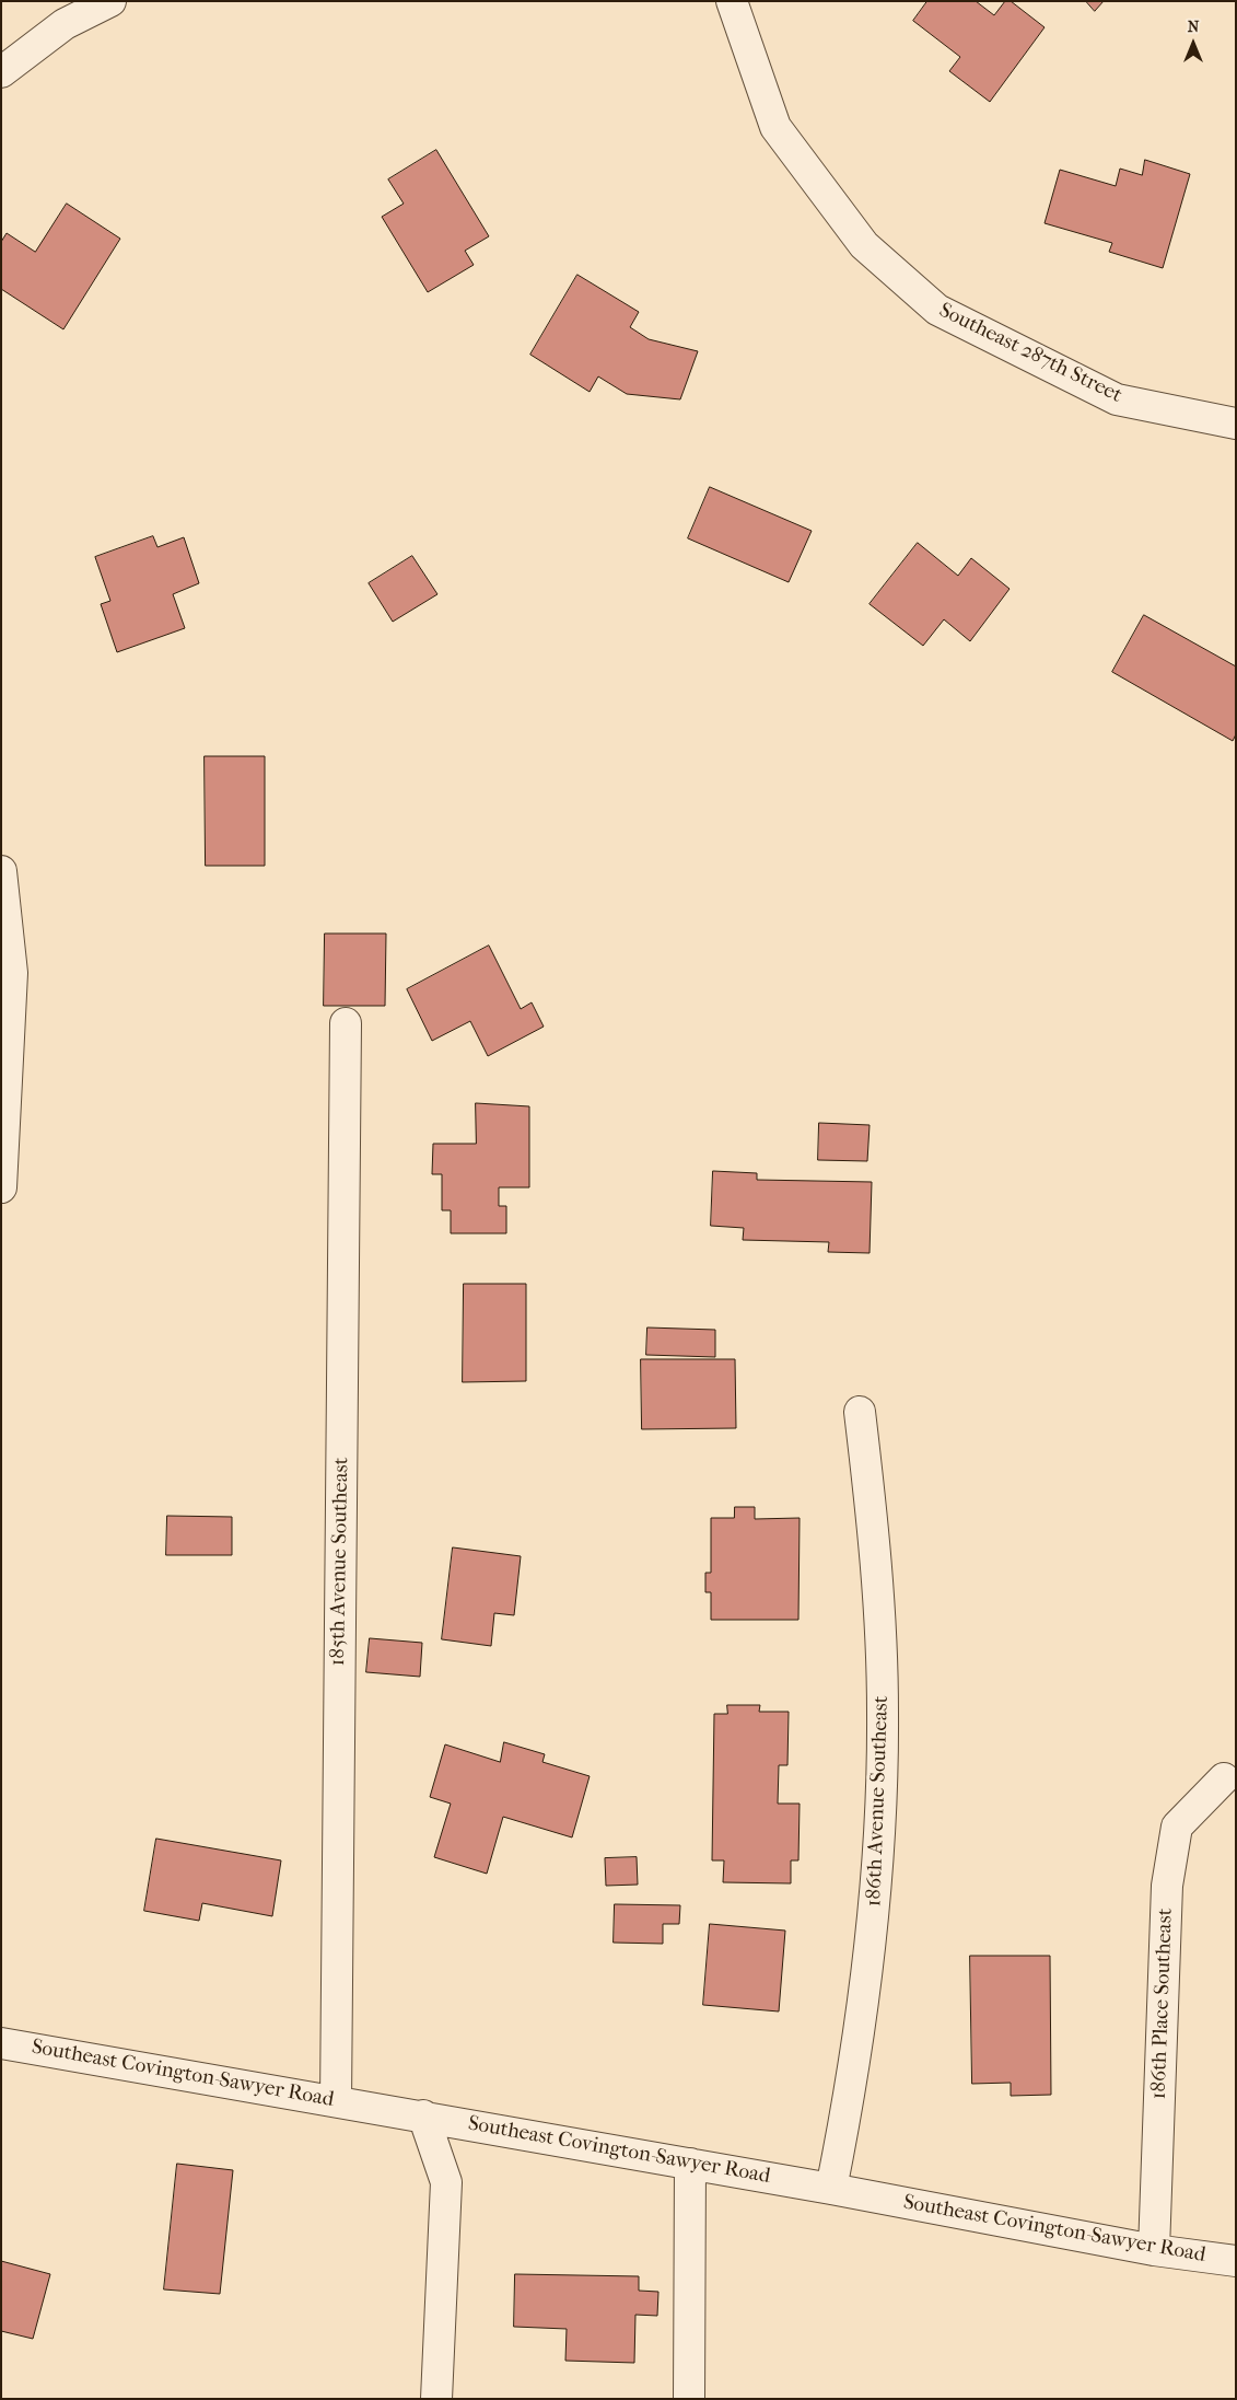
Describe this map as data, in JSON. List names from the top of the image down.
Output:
{
  "streets": {
    "street": [
      "Southeast 287th Street",
      "185th Avenue Southeast",
      "186th Avenue Southeast",
      "186th Place Southeast",
      "Southeast Covington-Sawyer Road"
    ]
  },
  "crossings": [
    ["185th Avenue Southeast", "Southeast Covington-Sawyer Road"],
    ["186th Avenue Southeast", "Southeast Covington-Sawyer Road"],
    ["186th Place Southeast", "Southeast Covington-Sawyer Road"]
  ],
  "north": "top"
}
